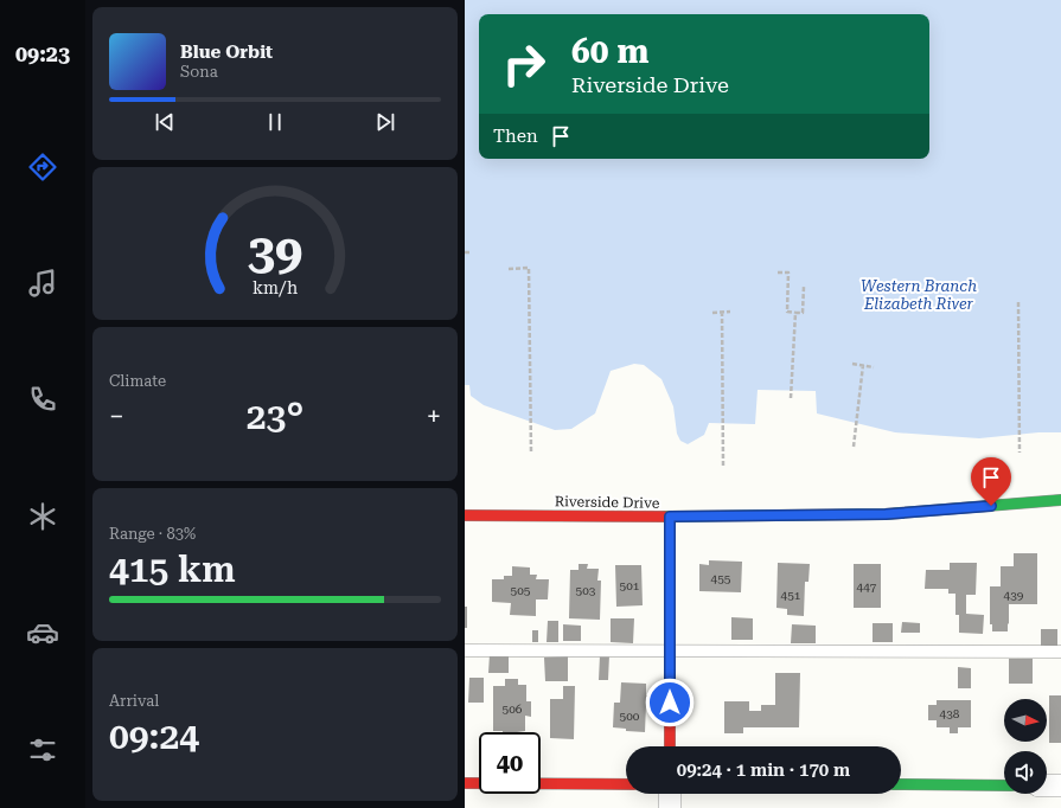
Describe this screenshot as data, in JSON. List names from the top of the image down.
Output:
{
  "streets": {
    "street": ["Riverside Drive"]
  },
  "water": ["Western Branch Elizabeth River"],
  "house_numbers": [
    "455",
    "501",
    "447",
    "505",
    "503",
    "451",
    "439",
    "506",
    "438",
    "500"
  ],
  "north": "right",
  "page": {
    "tabs": "09:23",
    "turn": ["60 m", "Riverside Drive"],
    "song": ["Blue Orbit", "Sona"],
    "then": "Then",
    "tile": [
      "Climate",
      ["Range · 83%", "415 km"],
      ["Arrival", "09:24"]
    ],
    "heat": ["−", "23°", "+"],
    "limit": "40",
    "trip": "09:24 · 1 min · 170 m",
    "gauge": ["39", "km/h"]
  }
}
